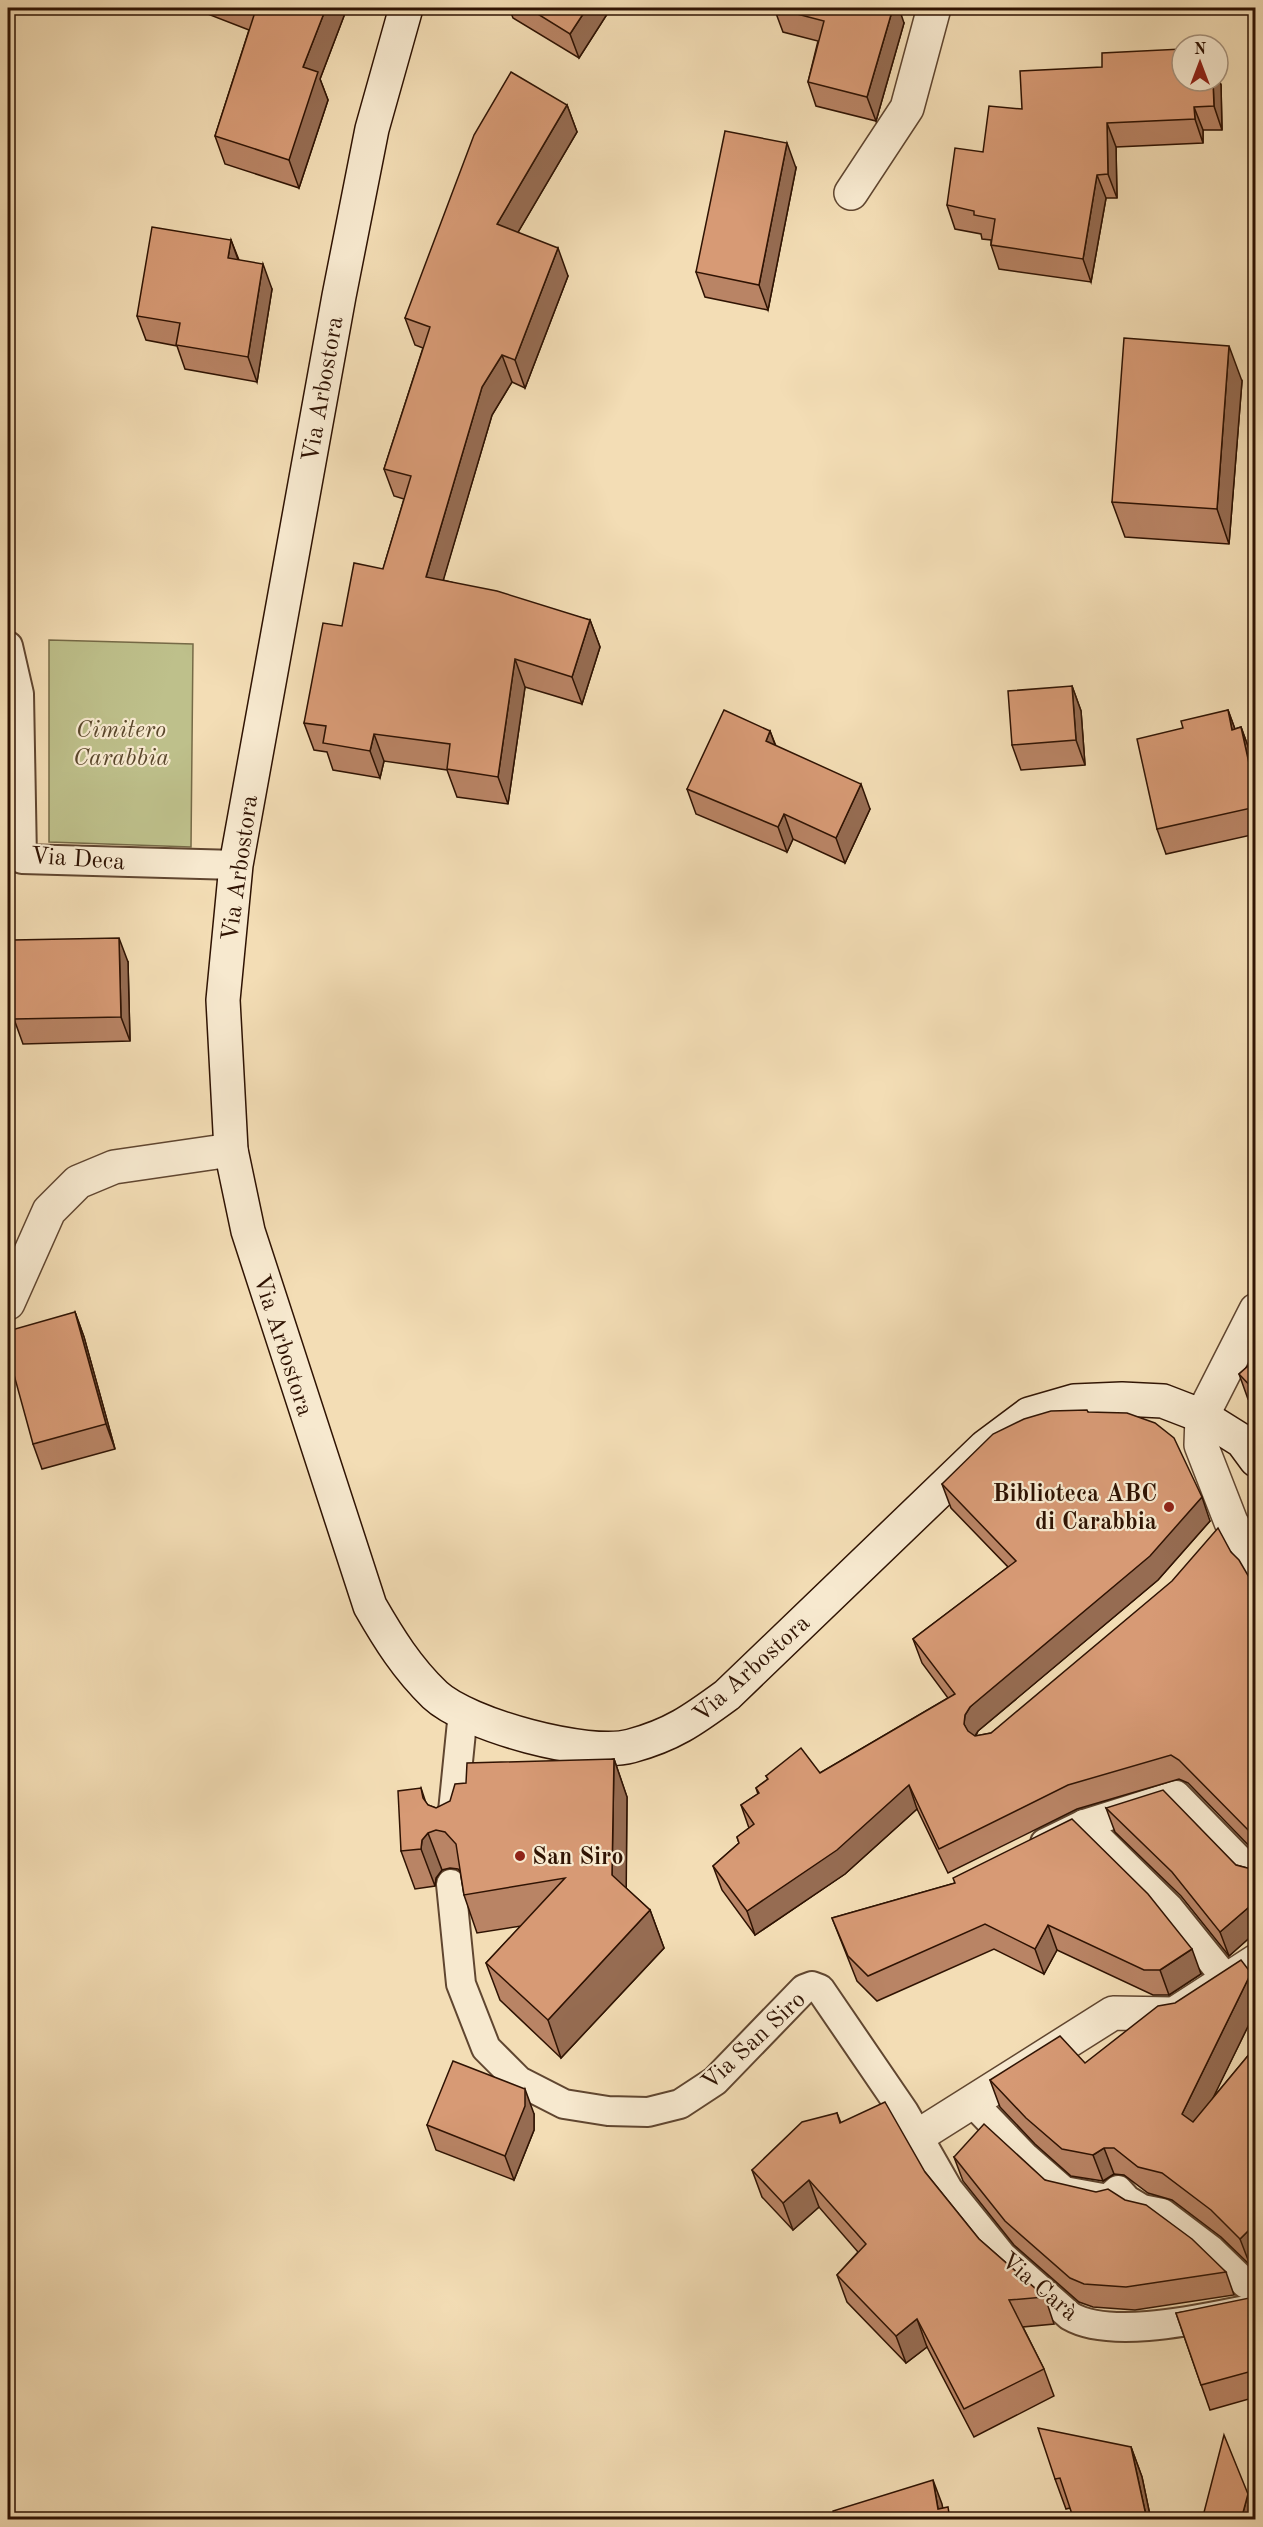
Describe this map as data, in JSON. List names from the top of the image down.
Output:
{
  "streets": {
    "street": ["Via Arbostora"],
    "lane": ["Via Deca", "Via San Siro", "Via Carà"]
  },
  "crossings": [
    ["Via Arbostora", "Via Deca"],
    ["Via San Siro", "Via Carà"]
  ],
  "parks": ["Cimitero Carabbia"],
  "places": ["Biblioteca ABC di Carabbia", "San Siro"],
  "north": "top"
}
